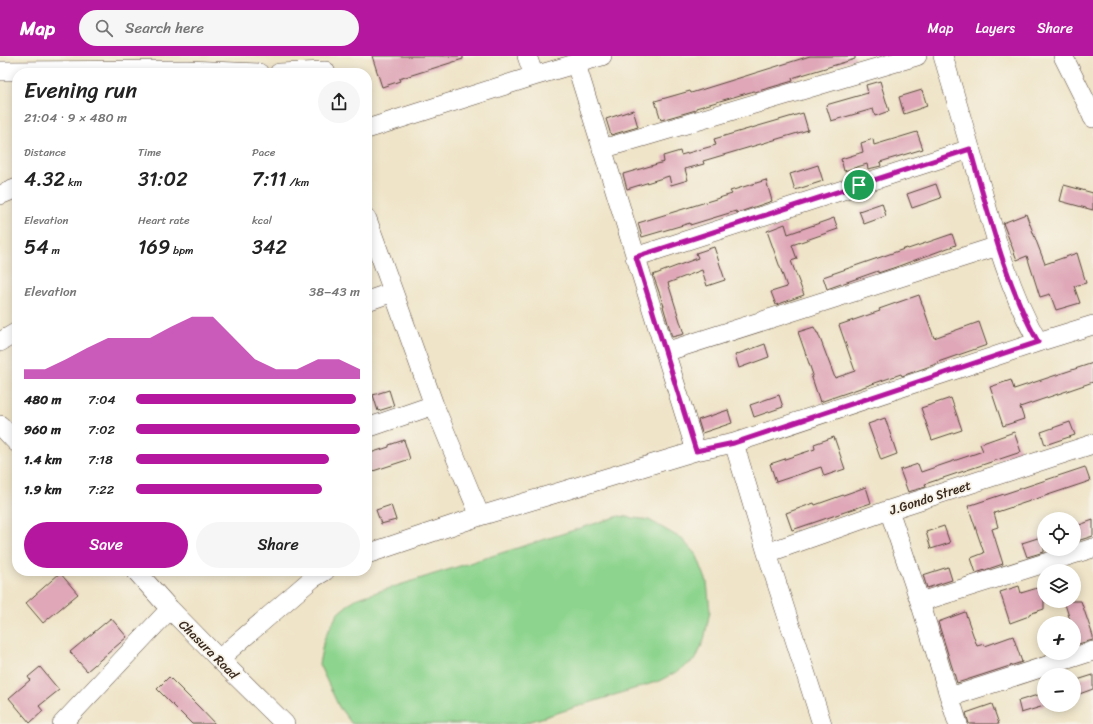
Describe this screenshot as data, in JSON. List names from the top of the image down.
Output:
{
  "streets": {
    "street": ["J.Gondo Street", "Chasura Road"]
  },
  "page": {
    "header": "Map",
    "search": "Search here",
    "nav": ["Map", "Layers", "Share"],
    "heading": ["Evening run", "21:04 · 9 × 480 m"],
    "stats": [
      ["Distance", "4.32 km"],
      ["Time", "31:02"],
      ["Pace", "7:11 /km"],
      ["Elevation", "54 m"],
      ["Heart rate", "169 bpm"],
      ["kcal", "342"]
    ],
    "chart": ["Elevation", "38–43 m"],
    "list": [
      {
        "name": "480 m",
        "note": "7:04"
      },
      {
        "name": "960 m",
        "note": "7:02"
      },
      {
        "name": "1.4 km",
        "note": "7:18"
      },
      {
        "name": "1.9 km",
        "note": "7:22"
      }
    ],
    "map_buttons": ["+", "−"],
    "buttons": ["Save", "Share"]
  }
}
